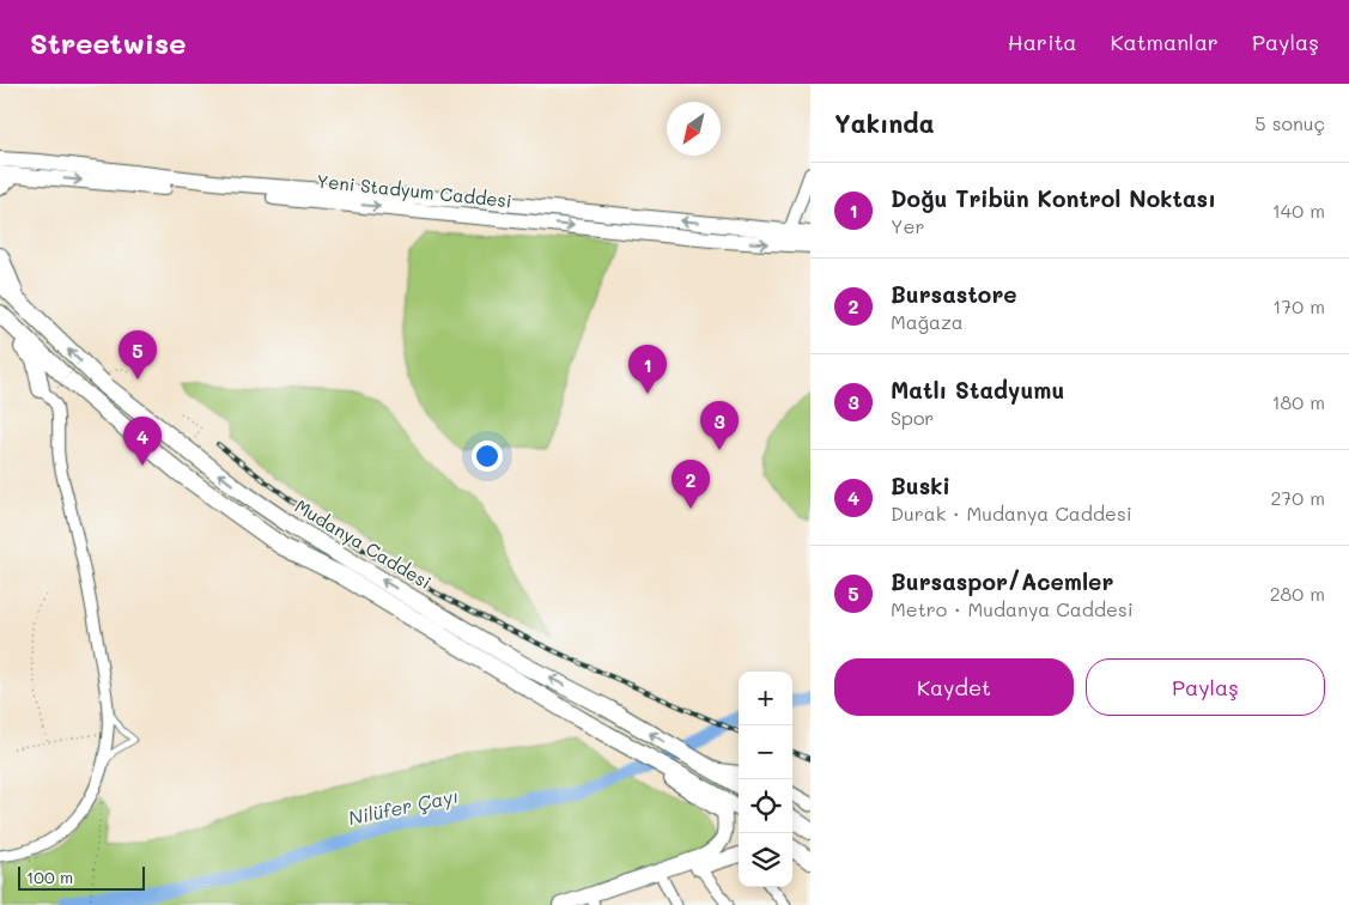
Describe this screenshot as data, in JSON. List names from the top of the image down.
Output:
{
  "streets": {
    "highway": ["Mudanya Caddesi"],
    "main road": ["Yeni Stadyum Caddesi"]
  },
  "water": ["Nilüfer Çayı"],
  "scale_bar": "100 m",
  "north": "bottom left",
  "page": {
    "header": "Streetwise",
    "nav": ["Harita", "Katmanlar", "Paylaş"],
    "heading": ["Yakında", "5 sonuç"],
    "list": [
      {
        "mark": "1",
        "name": "Doğu Tribün Kontrol Noktası",
        "note": "Yer",
        "value": "140 m"
      },
      {
        "mark": "2",
        "name": "Bursastore",
        "note": "Mağaza",
        "value": "170 m"
      },
      {
        "mark": "3",
        "name": "Matlı Stadyumu",
        "note": "Spor",
        "value": "180 m"
      },
      {
        "mark": "4",
        "name": "Buski",
        "note": "Durak · Mudanya Caddesi",
        "value": "270 m"
      },
      {
        "mark": "5",
        "name": "Bursaspor/Acemler",
        "note": "Metro · Mudanya Caddesi",
        "value": "280 m"
      }
    ],
    "pins": [
      "5",
      "1",
      "3",
      "4",
      "2"
    ],
    "buttons": ["Kaydet", "Paylaş"],
    "map_buttons": ["+", "−"],
    "scale": "100 m"
  }
}
